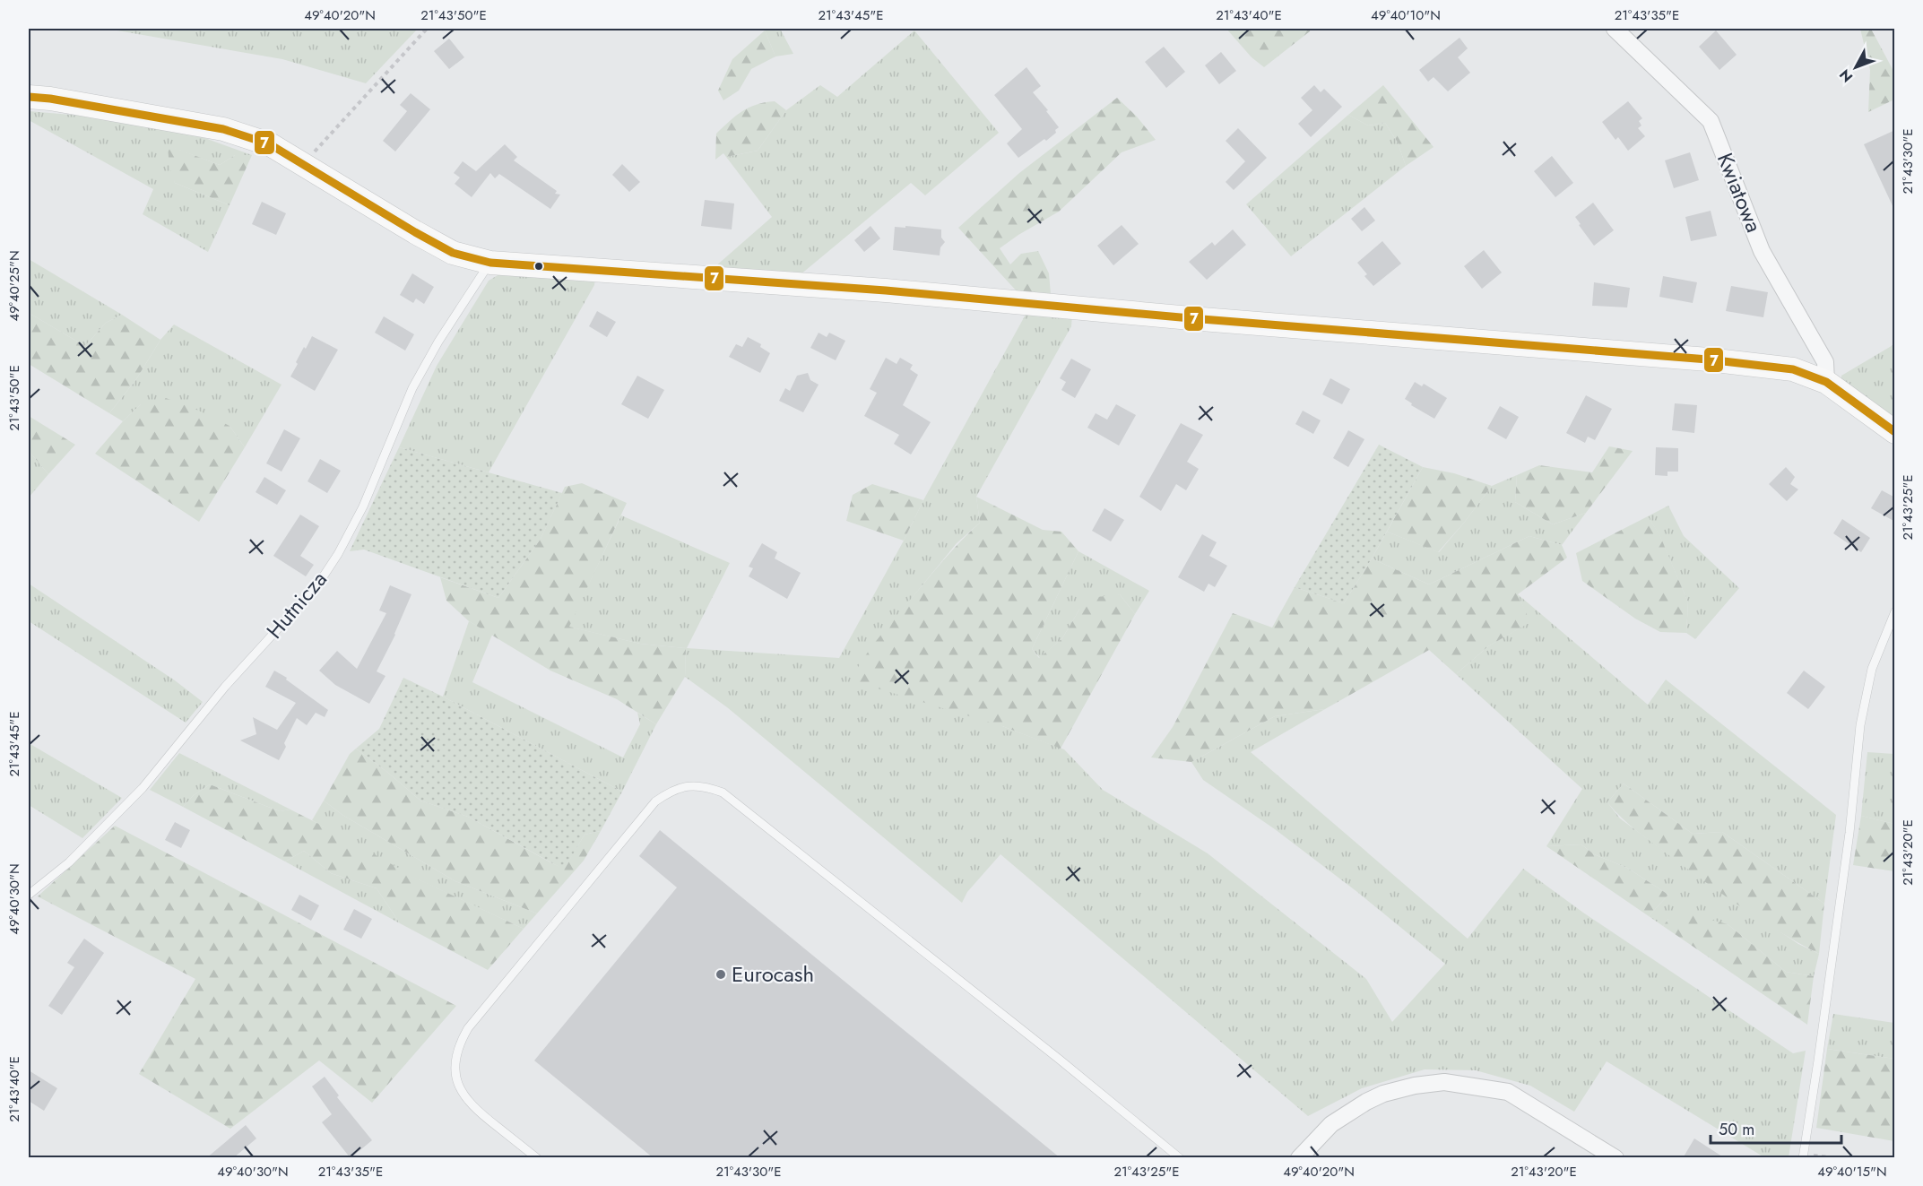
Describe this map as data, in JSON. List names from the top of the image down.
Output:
{
  "streets": {
    "street": ["Kwiatowa"],
    "lane": ["Hutnicza"]
  },
  "places": ["Eurocash"],
  "lines": ["transit line 7"],
  "scale_bar": "50 m",
  "north": "bottom left",
  "coordinates": [
    "49°40'20\"N",
    "21°43'50\"E",
    "21°43'45\"E",
    "21°43'40\"E",
    "49°40'10\"N",
    "21°43'35\"E",
    "21°43'30\"E",
    "49°40'25\"N",
    "21°43'25\"E",
    "21°43'20\"E",
    "49°40'30\"N",
    "49°40'15\"N"
  ]
}
